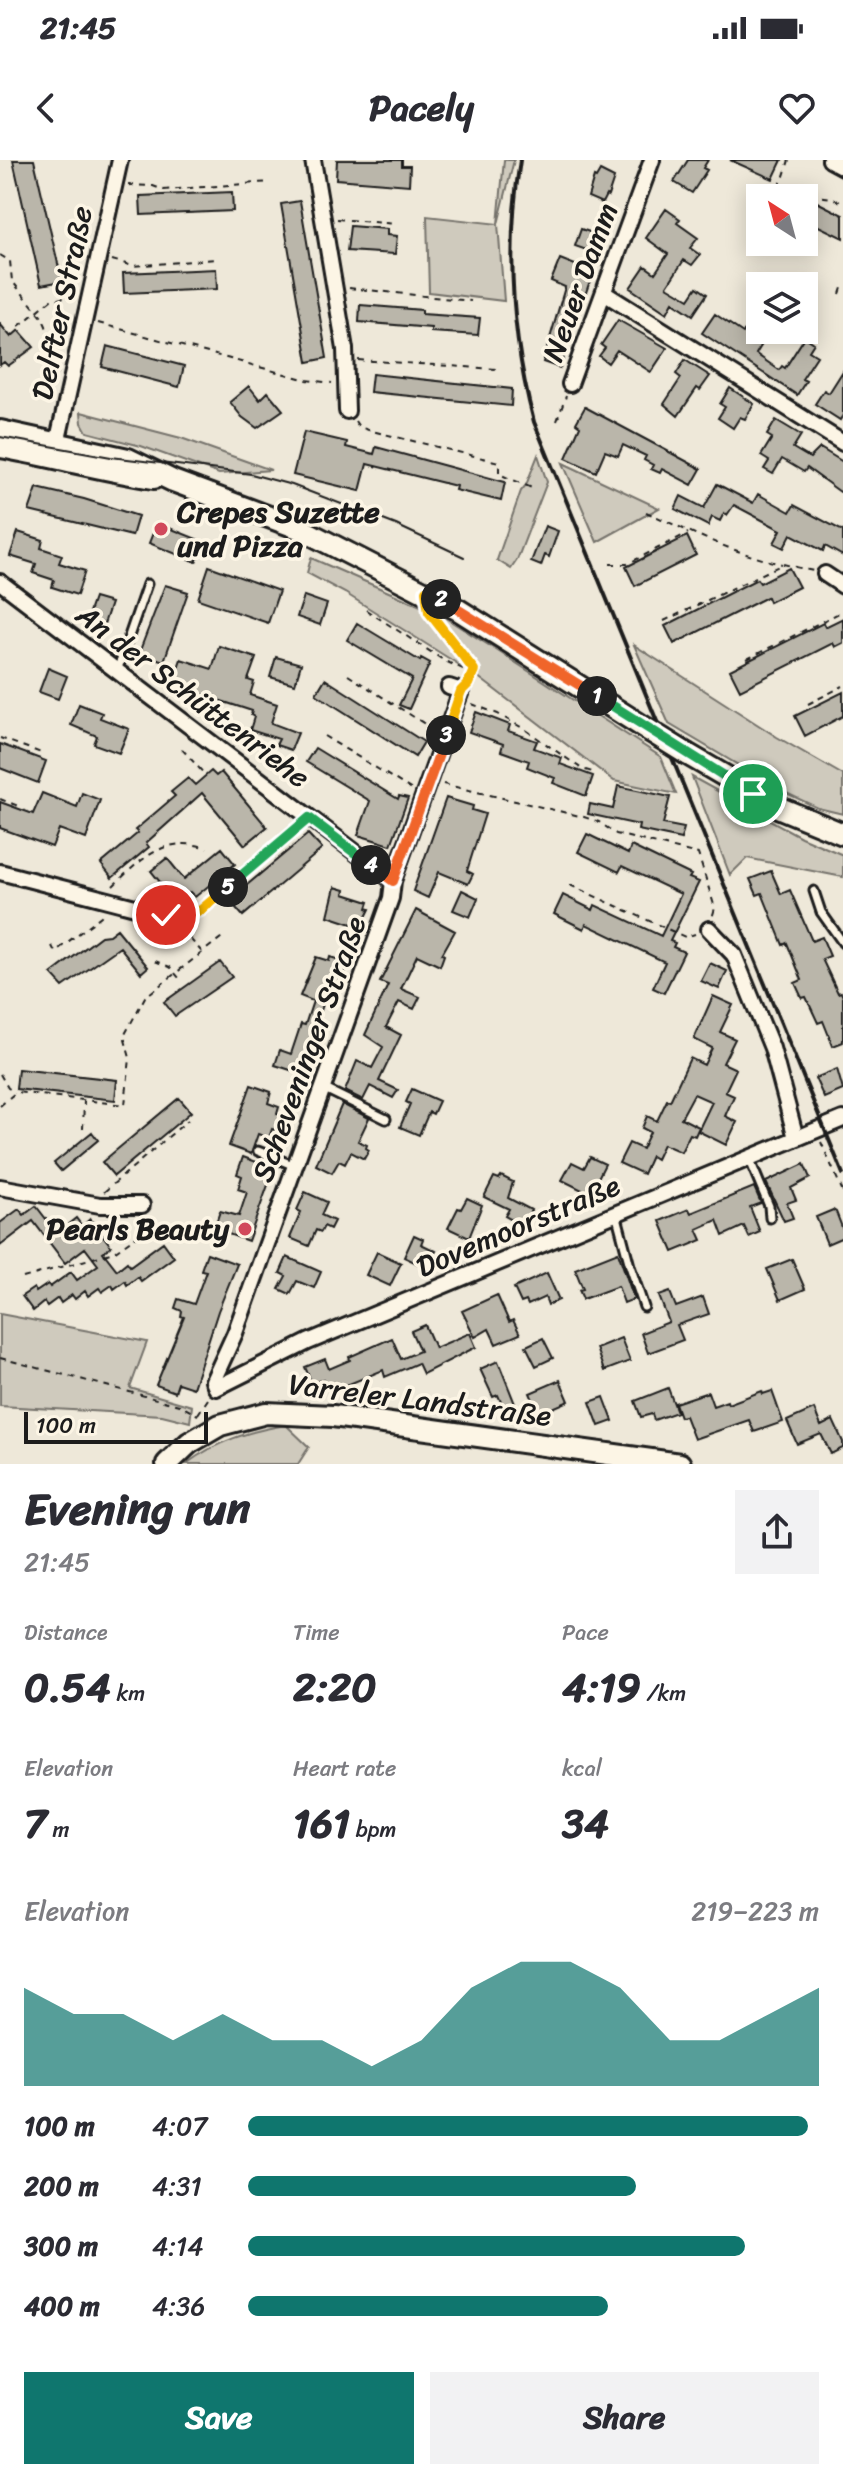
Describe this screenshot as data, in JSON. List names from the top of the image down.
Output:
{
  "streets": {
    "main road": ["Varreler Landstraße"],
    "street": [
      "Neuer Damm",
      "Delfter Straße",
      "An der Schüttenriehe",
      "Scheveninger Straße",
      "Dovemoorstraße"
    ]
  },
  "crossings": [
    ["An der Schüttenriehe", "Scheveninger Straße"],
    ["Scheveninger Straße", "Dovemoorstraße"]
  ],
  "places": ["Crepes Suzette und Pizza", "Pearls Beauty"],
  "scale_bar": "100 m",
  "north": "top left",
  "page": {
    "status": "21:45",
    "header": "Pacely",
    "pins": [
      "2",
      "1",
      "3",
      "4",
      "5"
    ],
    "scale": "100 m",
    "heading": ["Evening run", "21:45"],
    "stats": [
      ["Distance", "0.54 km"],
      ["Time", "2:20"],
      ["Pace", "4:19 /km"],
      ["Elevation", "7 m"],
      ["Heart rate", "161 bpm"],
      ["kcal", "34"]
    ],
    "chart": ["Elevation", "219–223 m"],
    "list": [
      {
        "name": "100 m",
        "note": "4:07"
      },
      {
        "name": "200 m",
        "note": "4:31"
      },
      {
        "name": "300 m",
        "note": "4:14"
      },
      {
        "name": "400 m",
        "note": "4:36"
      }
    ],
    "buttons": ["Save", "Share"]
  }
}
